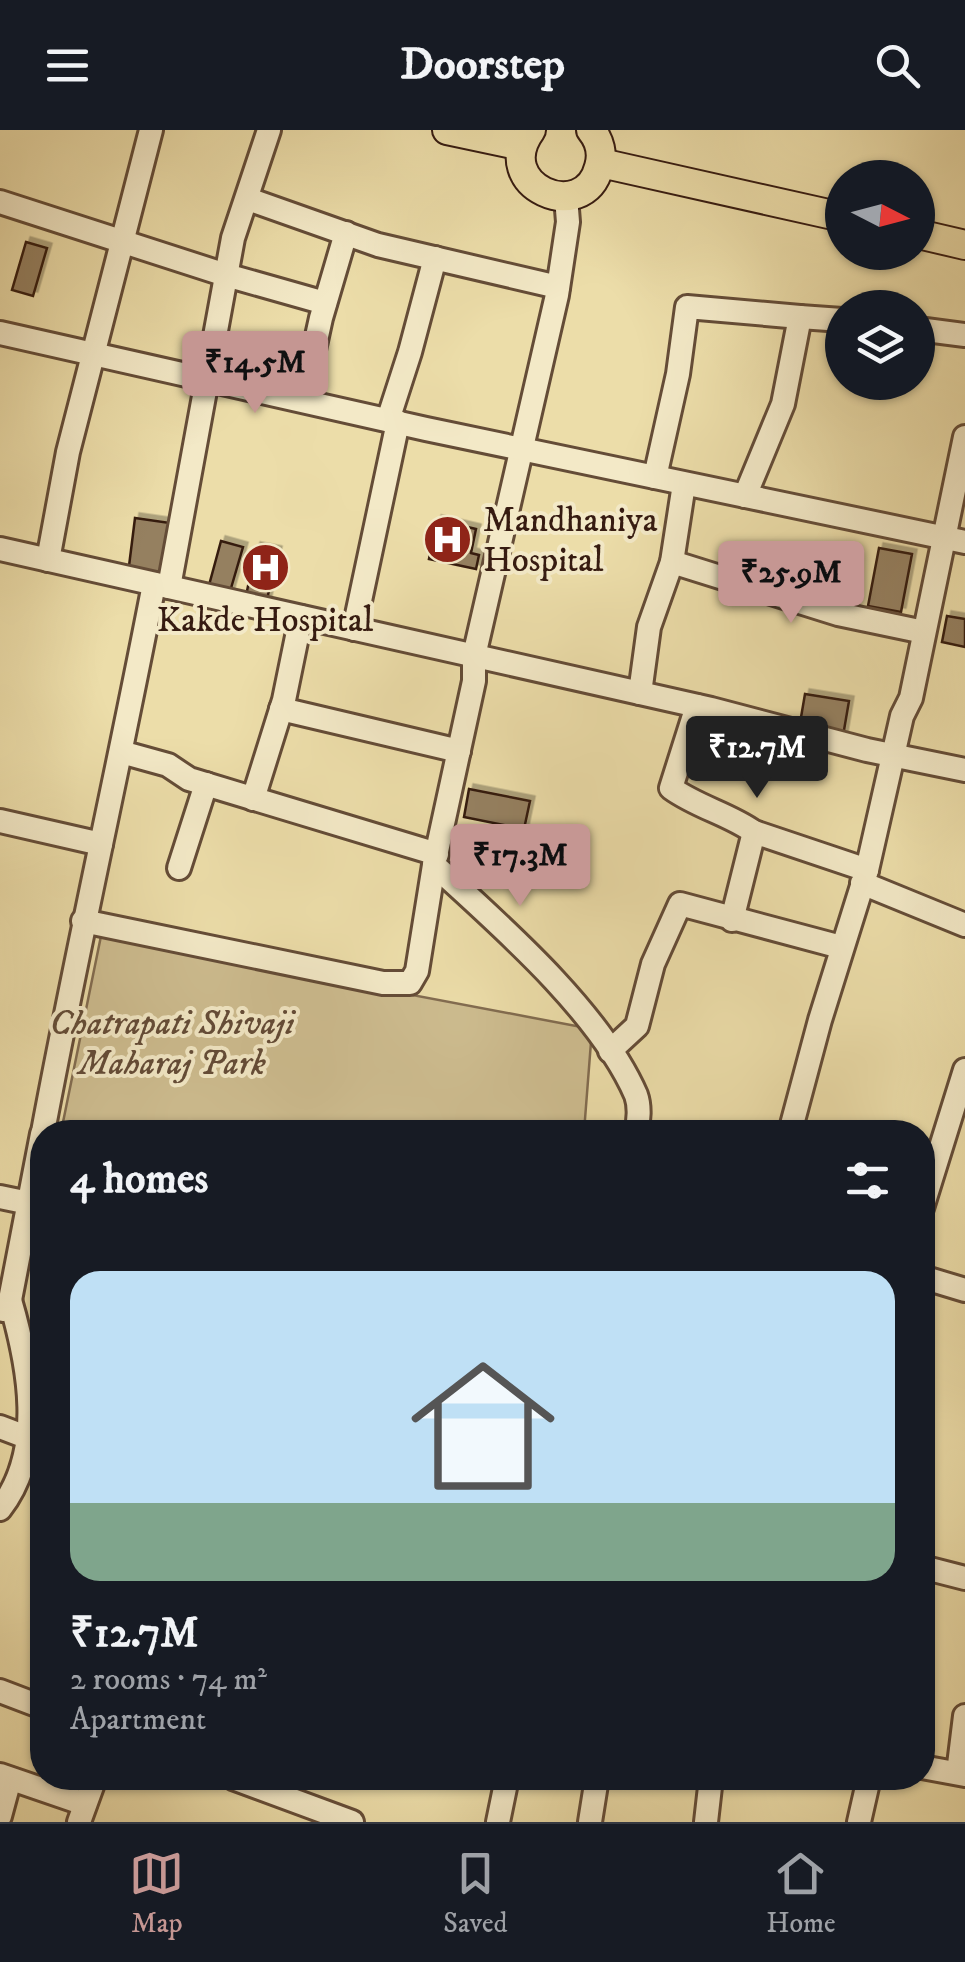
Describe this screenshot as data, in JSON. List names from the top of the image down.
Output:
{
  "parks": ["Chatrapati Shivaji Maharaj Park"],
  "places": {
    "hospital": ["Mandhaniya Hospital", "Kakde Hospital"]
  },
  "north": "right",
  "page": {
    "header": "Doorstep",
    "price": [
      "₹14.5M",
      "₹25.9M",
      "₹12.7M",
      "₹17.3M"
    ],
    "heading": "4 homes",
    "list": [
      {
        "name": "₹12.7M",
        "note": "2 rooms · 74 m² · Apartment"
      }
    ],
    "tabs": ["Map", "Saved", "Home"]
  }
}
